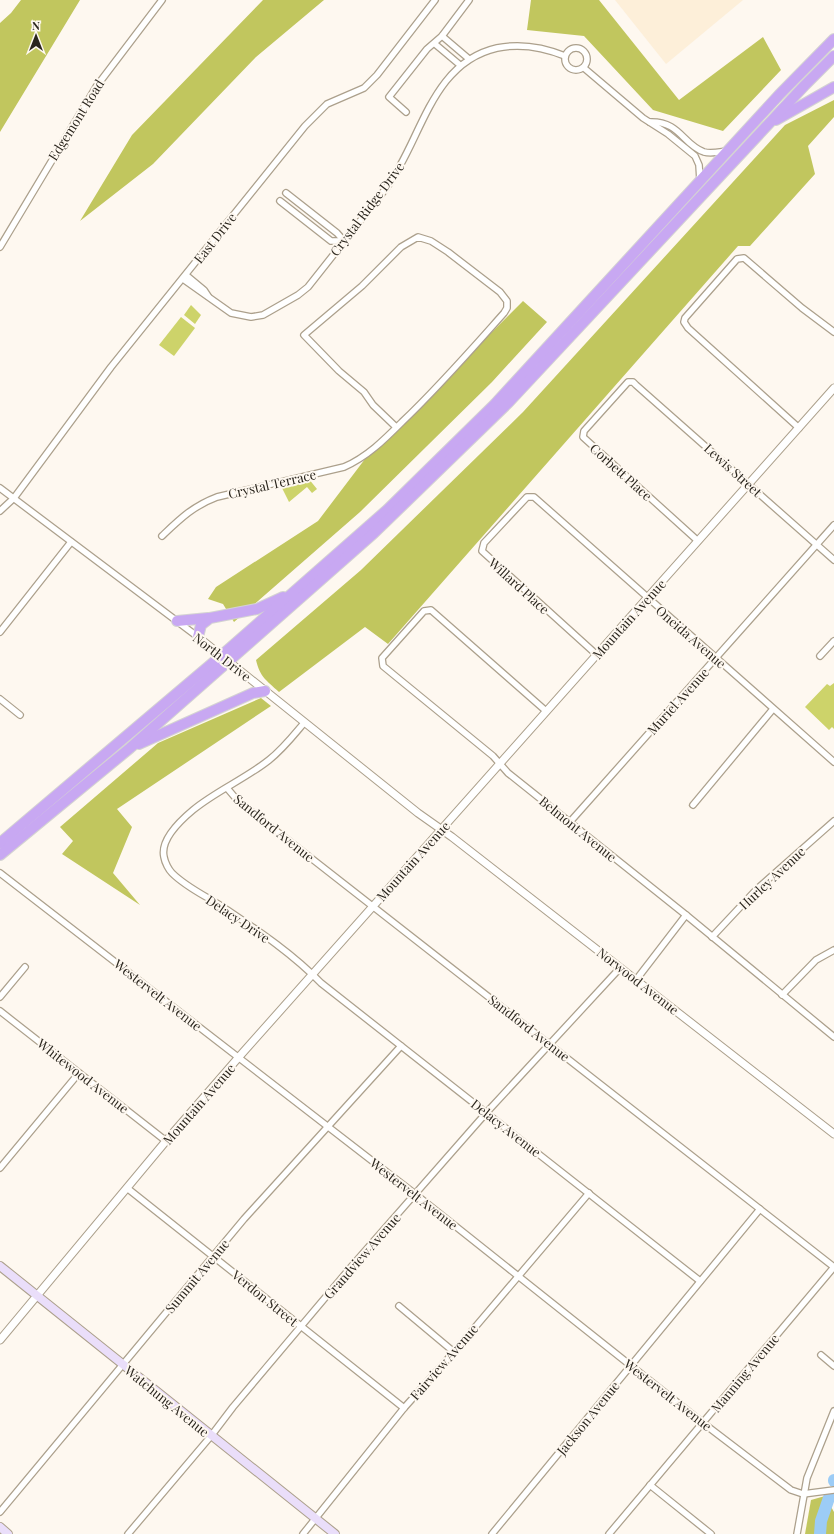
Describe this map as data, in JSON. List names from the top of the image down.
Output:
{
  "streets": {
    "main road": ["Watchung Avenue"],
    "street": [
      "Edgemont Road",
      "Crystal Ridge Drive",
      "East Drive",
      "Lewis Street",
      "Corbett Place",
      "Crystal Terrace",
      "Willard Place",
      "Mountain Avenue",
      "Oneida Avenue",
      "North Drive",
      "Muriel Avenue",
      "Sandford Avenue",
      "Belmont Avenue",
      "Hurley Avenue",
      "Delacy Drive",
      "Norwood Avenue",
      "Westervelt Avenue",
      "Whitewood Avenue",
      "Delacy Avenue",
      "Grandview Avenue",
      "Summit Avenue",
      "Verdon Street",
      "Fairview Avenue",
      "Manning Avenue",
      "Jackson Avenue"
    ]
  },
  "crossings": [
    ["Crystal Ridge Drive", "East Drive"],
    ["East Drive", "North Drive"],
    ["Lewis Street", "Corbett Place"],
    ["Lewis Street", "Mountain Avenue"],
    ["Lewis Street", "Muriel Avenue"],
    ["Corbett Place", "Mountain Avenue"],
    ["Willard Place", "Mountain Avenue"],
    ["Willard Place", "Oneida Avenue"],
    ["Mountain Avenue", "Oneida Avenue"],
    ["Mountain Avenue", "North Drive"],
    ["Mountain Avenue", "Sandford Avenue"],
    ["Mountain Avenue", "Belmont Avenue"],
    ["Mountain Avenue", "Delacy Drive"],
    ["Mountain Avenue", "Norwood Avenue"],
    ["Mountain Avenue", "Westervelt Avenue"],
    ["Mountain Avenue", "Whitewood Avenue"],
    ["Mountain Avenue", "Delacy Avenue"],
    ["Mountain Avenue", "Verdon Street"],
    ["Mountain Avenue", "Watchung Avenue"],
    ["Oneida Avenue", "Muriel Avenue"],
    ["North Drive", "Norwood Avenue"],
    ["Muriel Avenue", "Belmont Avenue"],
    ["Sandford Avenue", "Delacy Drive"],
    ["Sandford Avenue", "Grandview Avenue"],
    ["Sandford Avenue", "Manning Avenue"],
    ["Sandford Avenue", "Jackson Avenue"],
    ["Belmont Avenue", "Hurley Avenue"],
    ["Delacy Drive", "Delacy Avenue"],
    ["Norwood Avenue", "Grandview Avenue"],
    ["Westervelt Avenue", "Grandview Avenue"],
    ["Westervelt Avenue", "Summit Avenue"],
    ["Westervelt Avenue", "Fairview Avenue"],
    ["Westervelt Avenue", "Manning Avenue"],
    ["Westervelt Avenue", "Jackson Avenue"],
    ["Delacy Avenue", "Grandview Avenue"],
    ["Delacy Avenue", "Summit Avenue"],
    ["Delacy Avenue", "Fairview Avenue"],
    ["Delacy Avenue", "Jackson Avenue"],
    ["Grandview Avenue", "Verdon Street"],
    ["Grandview Avenue", "Watchung Avenue"],
    ["Summit Avenue", "Verdon Street"],
    ["Summit Avenue", "Watchung Avenue"],
    ["Verdon Street", "Fairview Avenue"],
    ["Fairview Avenue", "Watchung Avenue"]
  ],
  "north": "top"
}
